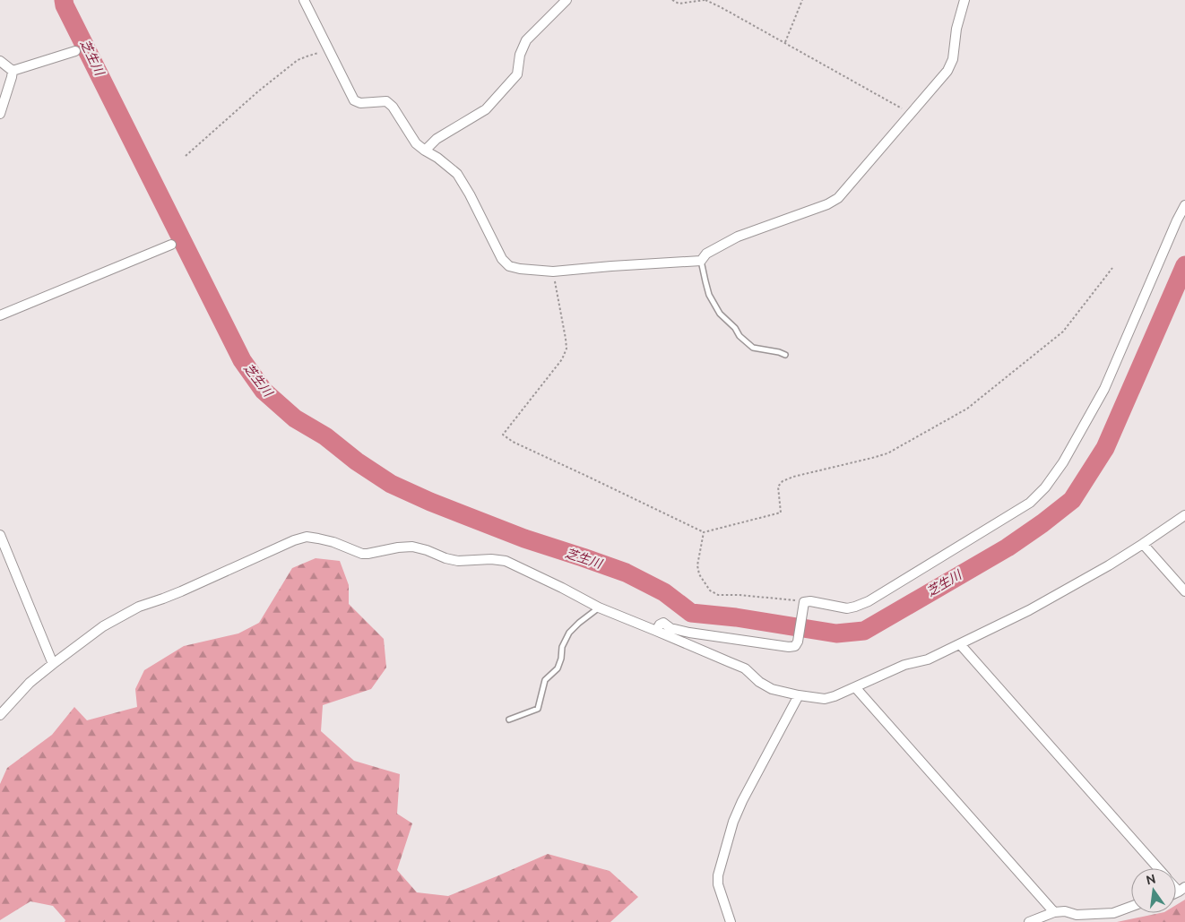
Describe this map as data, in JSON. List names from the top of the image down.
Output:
{
  "water": ["芝生川"],
  "north": "top"
}
